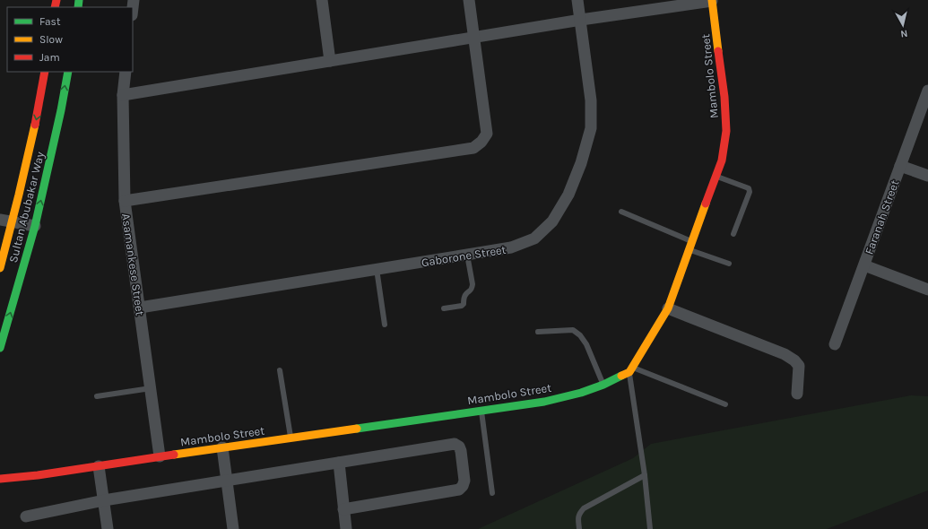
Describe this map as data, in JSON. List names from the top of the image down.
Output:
{
  "streets": {
    "street": [
      "Mambolo Street",
      "Sultan Abubakar Way",
      "Faranah Street",
      "Gaborone Street",
      "Asamankese Street"
    ]
  },
  "crossings": [
    ["Mambolo Street", "Asamankese Street"],
    ["Gaborone Street", "Asamankese Street"]
  ],
  "legend": ["Fast", "Slow", "Jam"],
  "north": "bottom"
}
